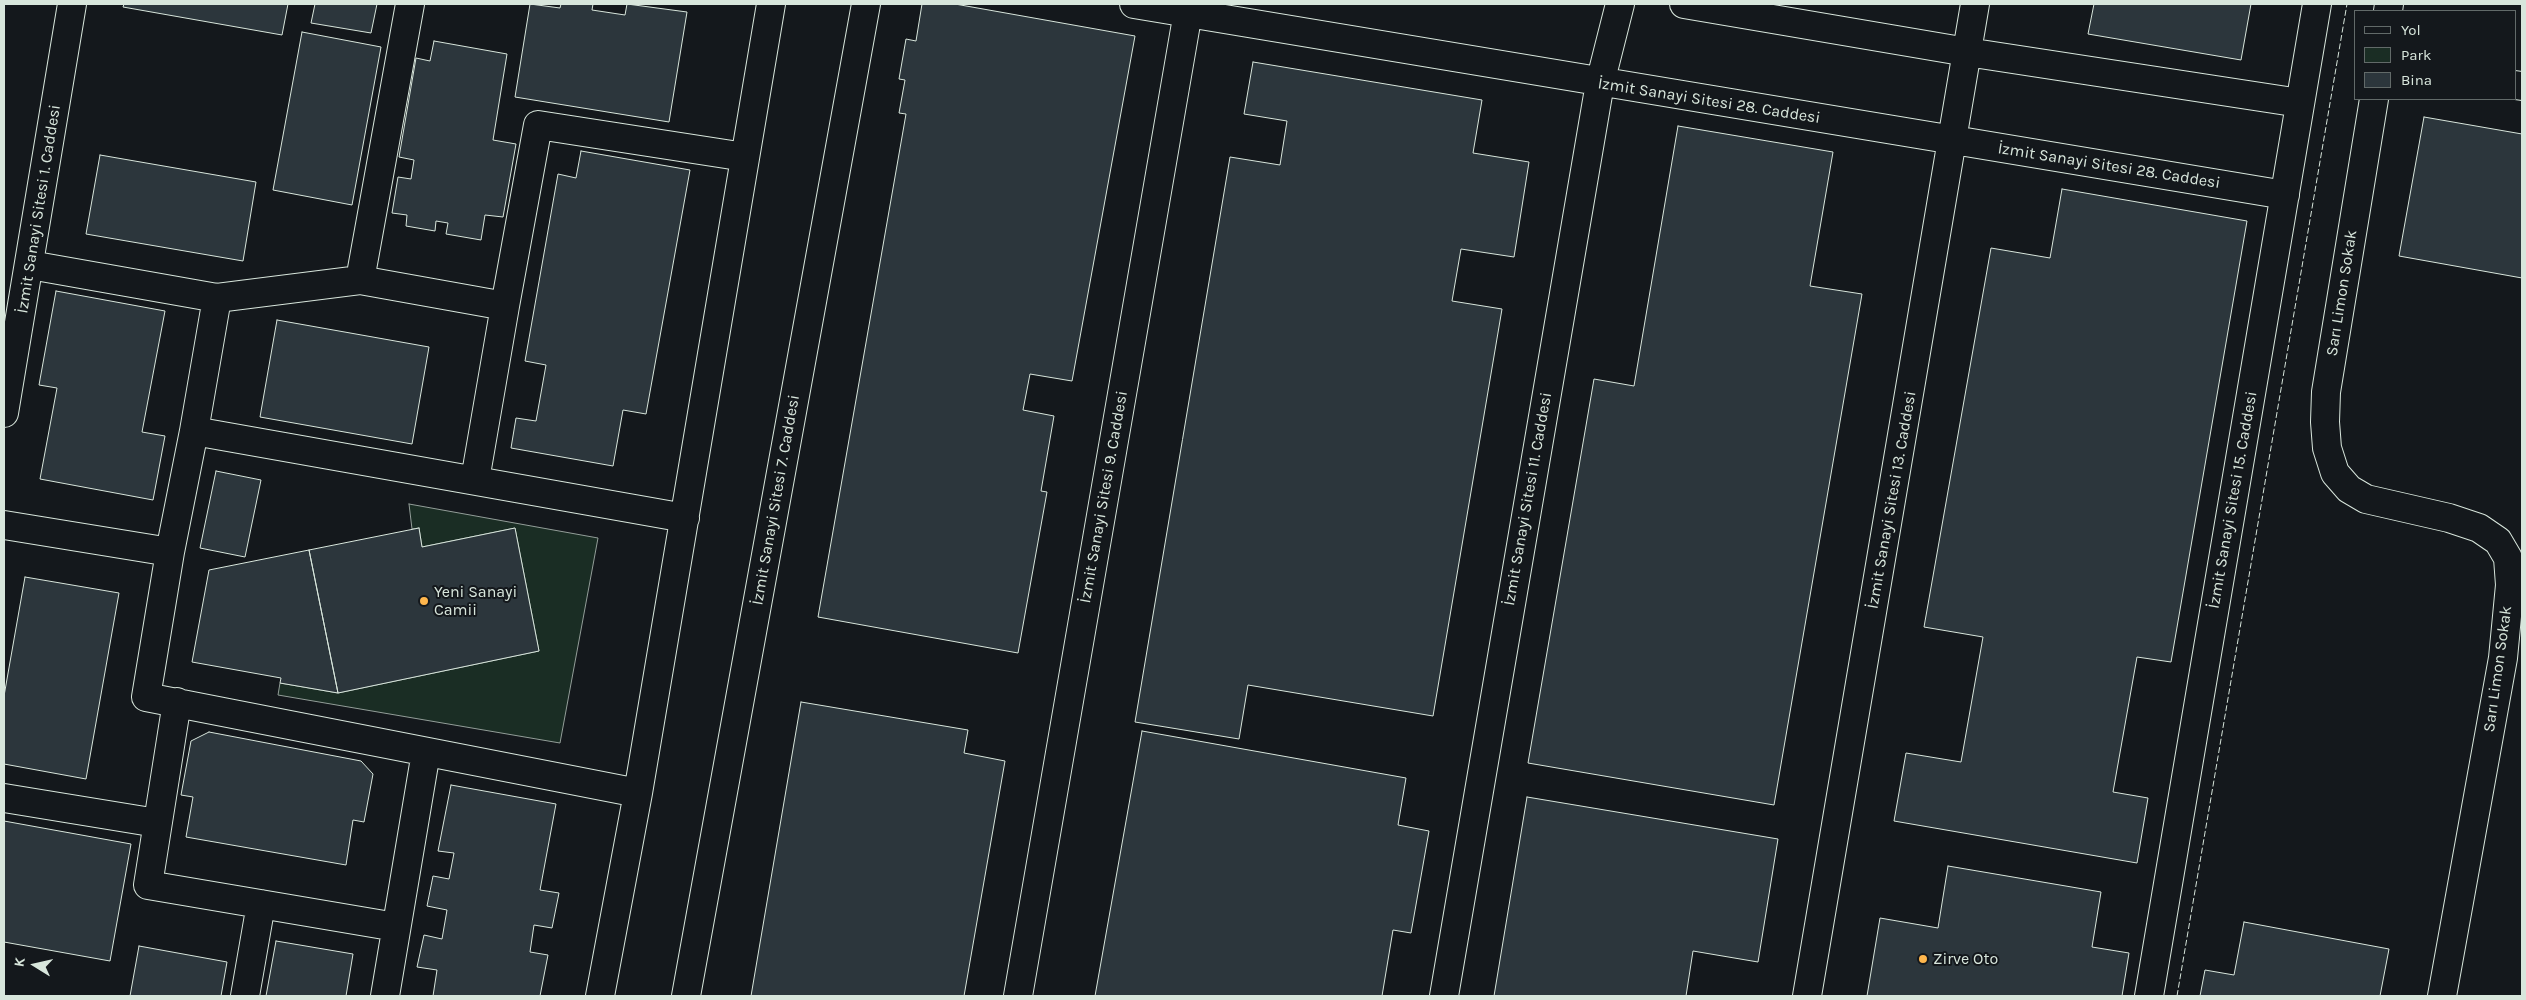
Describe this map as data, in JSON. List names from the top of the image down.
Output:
{
  "streets": {
    "street": [
      "İzmit Sanayi Sitesi 28. Caddesi",
      "İzmit Sanayi Sitesi 1. Caddesi",
      "Sarı Limon Sokak",
      "İzmit Sanayi Sitesi 9. Caddesi",
      "İzmit Sanayi Sitesi 11. Caddesi",
      "İzmit Sanayi Sitesi 7. Caddesi",
      "İzmit Sanayi Sitesi 13. Caddesi",
      "İzmit Sanayi Sitesi 15. Caddesi"
    ]
  },
  "crossings": [
    ["İzmit Sanayi Sitesi 28. Caddesi", "İzmit Sanayi Sitesi 9. Caddesi"],
    ["İzmit Sanayi Sitesi 28. Caddesi", "İzmit Sanayi Sitesi 11. Caddesi"],
    ["İzmit Sanayi Sitesi 28. Caddesi", "İzmit Sanayi Sitesi 13. Caddesi"],
    ["İzmit Sanayi Sitesi 28. Caddesi", "İzmit Sanayi Sitesi 15. Caddesi"]
  ],
  "places": ["Yeni Sanayi Camii", "Zirve Oto"],
  "legend": ["Yol", "Park", "Bina"],
  "north": "left"
}
